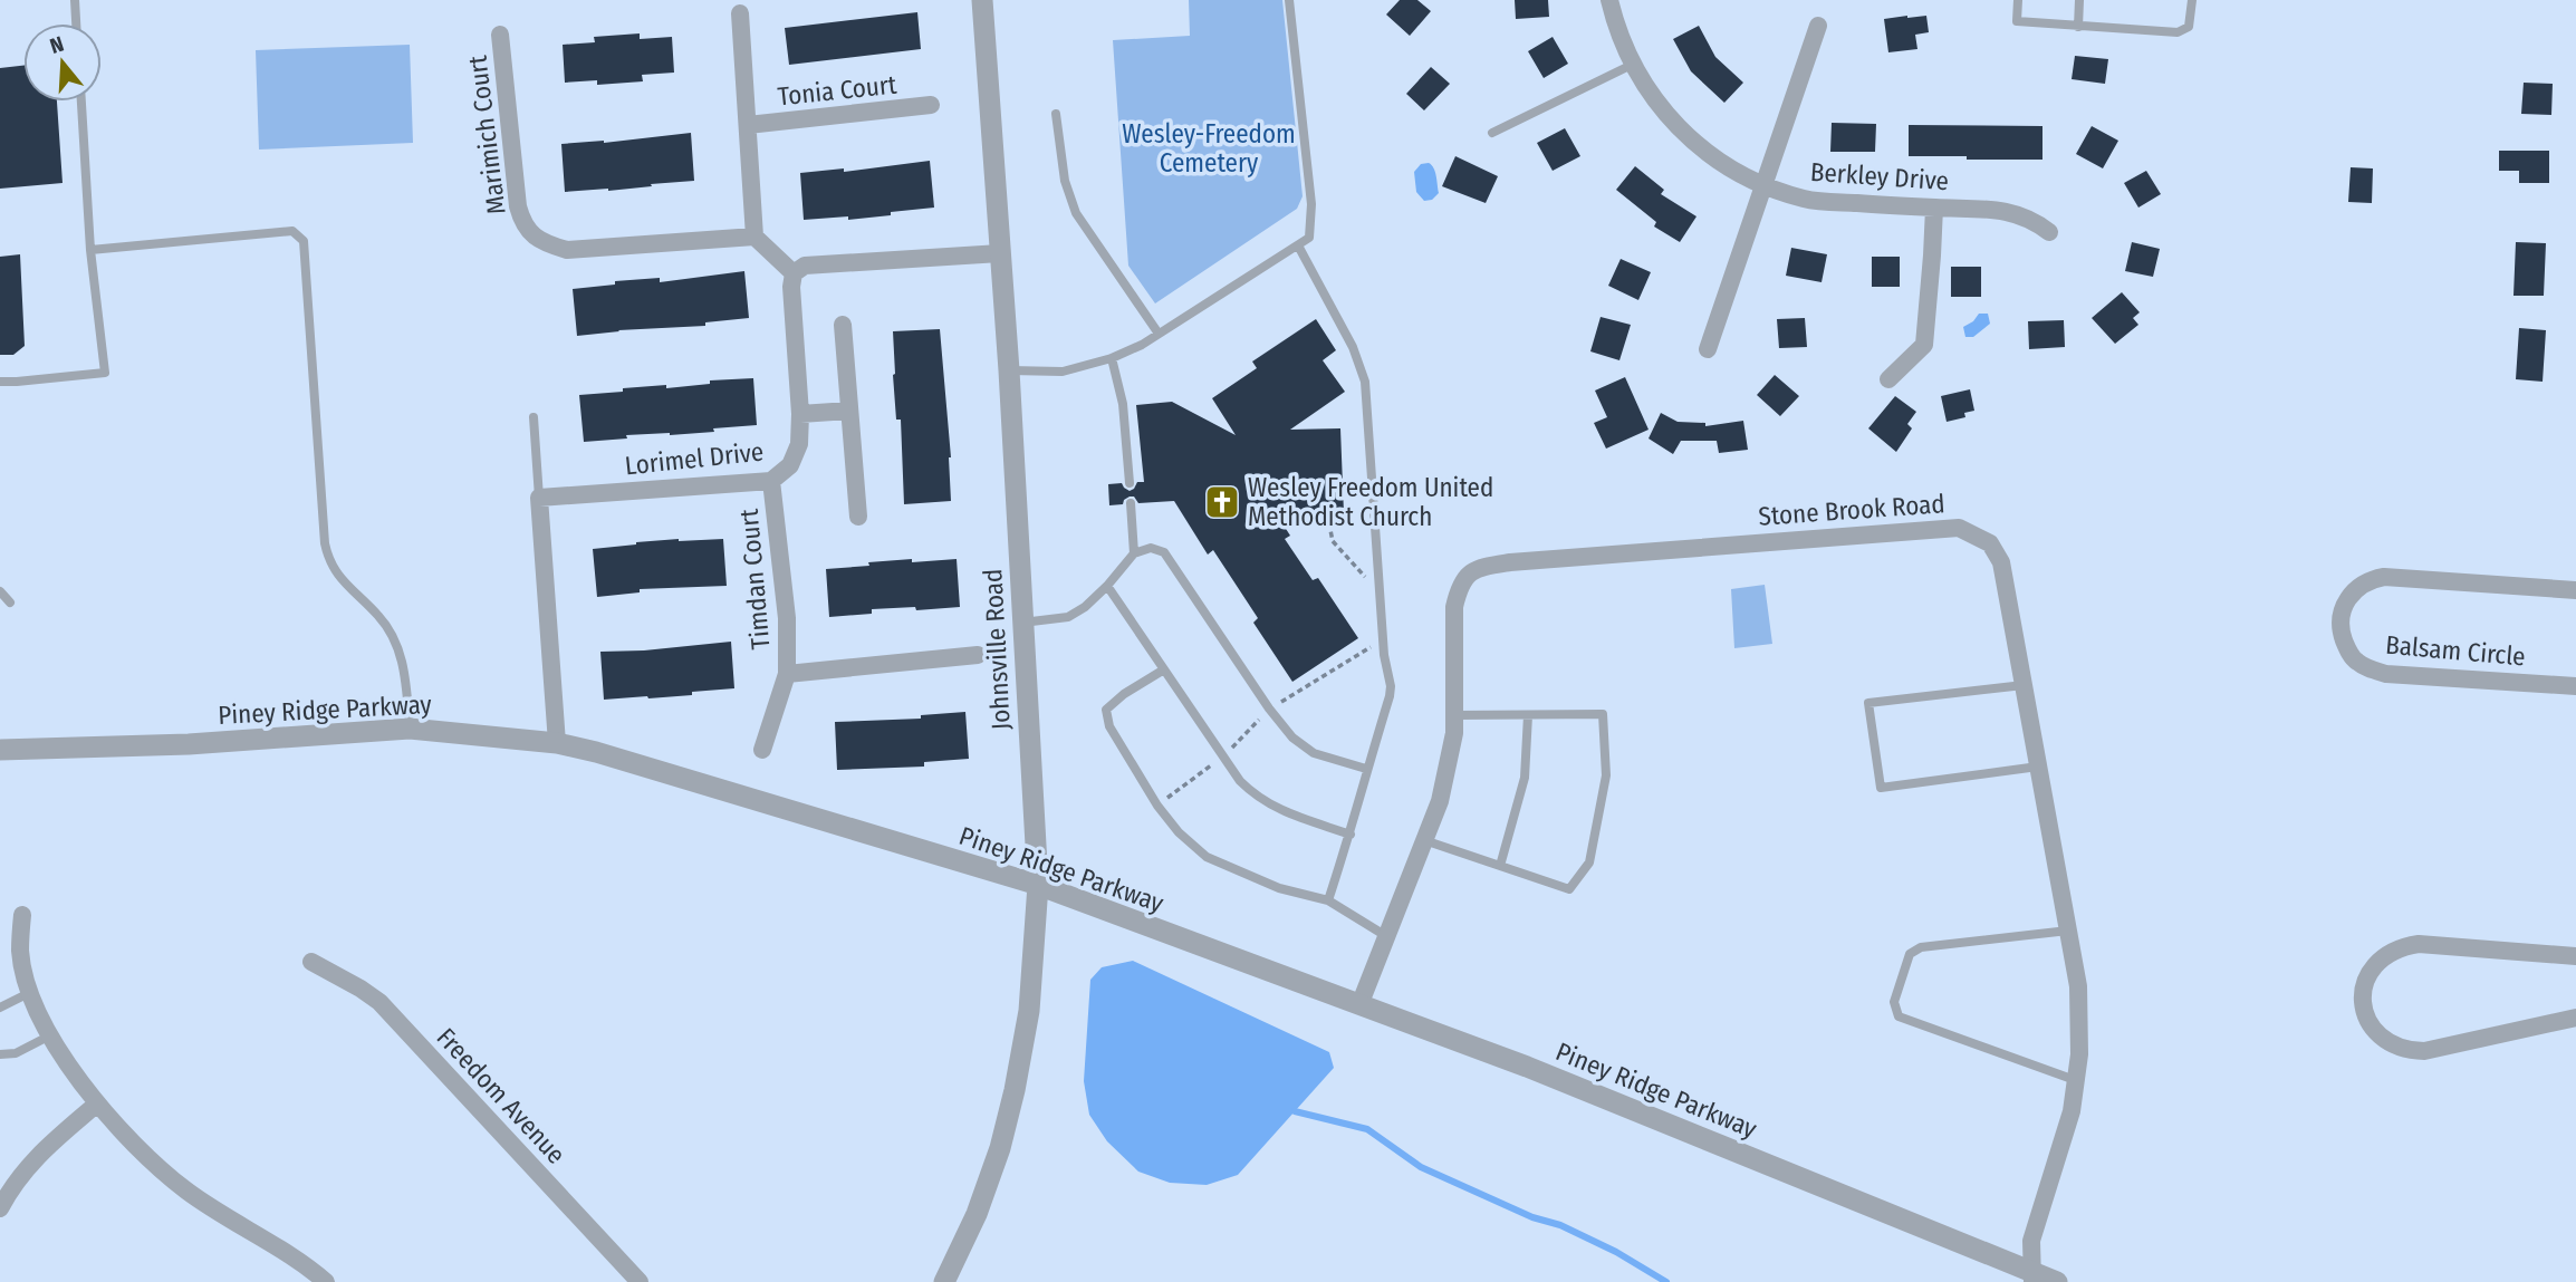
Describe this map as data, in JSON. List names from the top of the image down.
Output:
{
  "streets": {
    "street": [
      "Tonia Court",
      "Marimich Court",
      "Berkley Drive",
      "Lorimel Drive",
      "Stone Brook Road",
      "Timdan Court",
      "Johnsville Road",
      "Balsam Circle",
      "Piney Ridge Parkway",
      "Freedom Avenue"
    ]
  },
  "crossings": [
    ["Tonia Court", "Marimich Court"],
    ["Lorimel Drive", "Timdan Court"],
    ["Stone Brook Road", "Piney Ridge Parkway"],
    ["Johnsville Road", "Piney Ridge Parkway"]
  ],
  "parks": ["Wesley-Freedom Cemetery"],
  "places": {
    "church": ["Wesley Freedom United Methodist Church"]
  },
  "north": "top"
}
